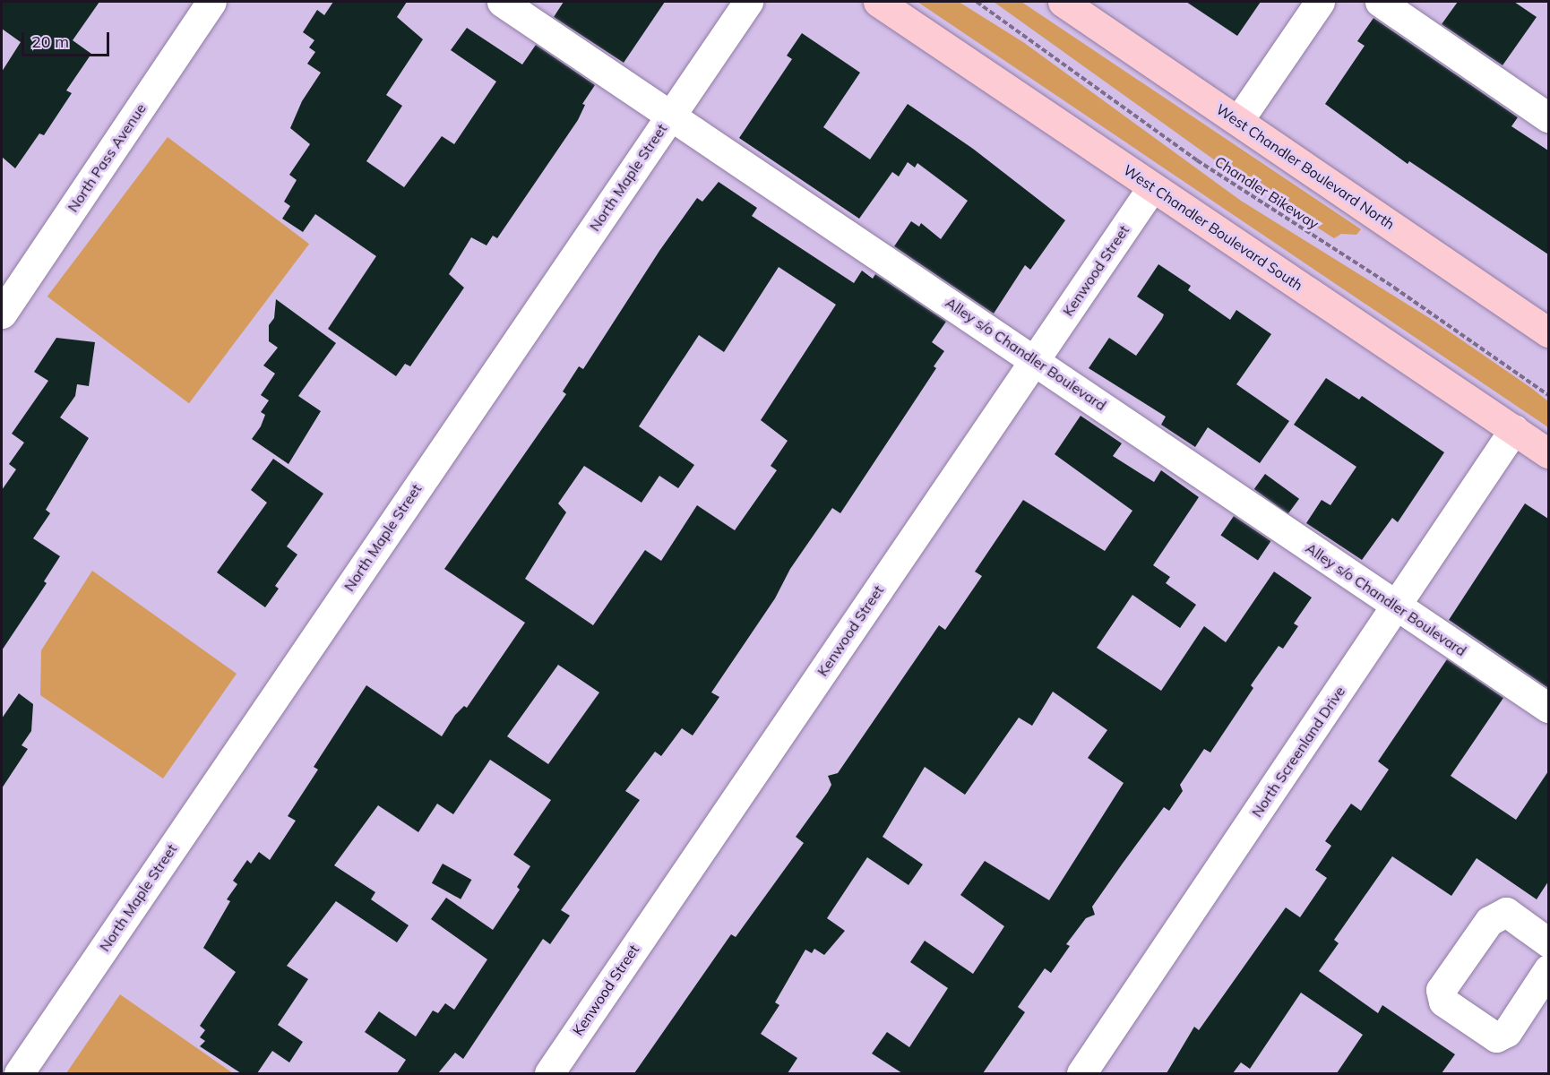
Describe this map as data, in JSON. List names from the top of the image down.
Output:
{
  "streets": {
    "main road": ["West Chandler Boulevard North", "West Chandler Boulevard South"],
    "street": [
      "North Pass Avenue",
      "North Maple Street",
      "Kenwood Street",
      "Alley s/o Chandler Boulevard",
      "North Screenland Drive"
    ],
    "path": ["Chandler Bikeway"]
  },
  "crossings": [
    ["North Maple Street", "Alley s/o Chandler Boulevard"],
    ["West Chandler Boulevard South", "Kenwood Street"],
    ["West Chandler Boulevard South", "North Screenland Drive"],
    ["Kenwood Street", "Alley s/o Chandler Boulevard"],
    ["Alley s/o Chandler Boulevard", "North Screenland Drive"]
  ],
  "scale_bar": "20 m"
}
